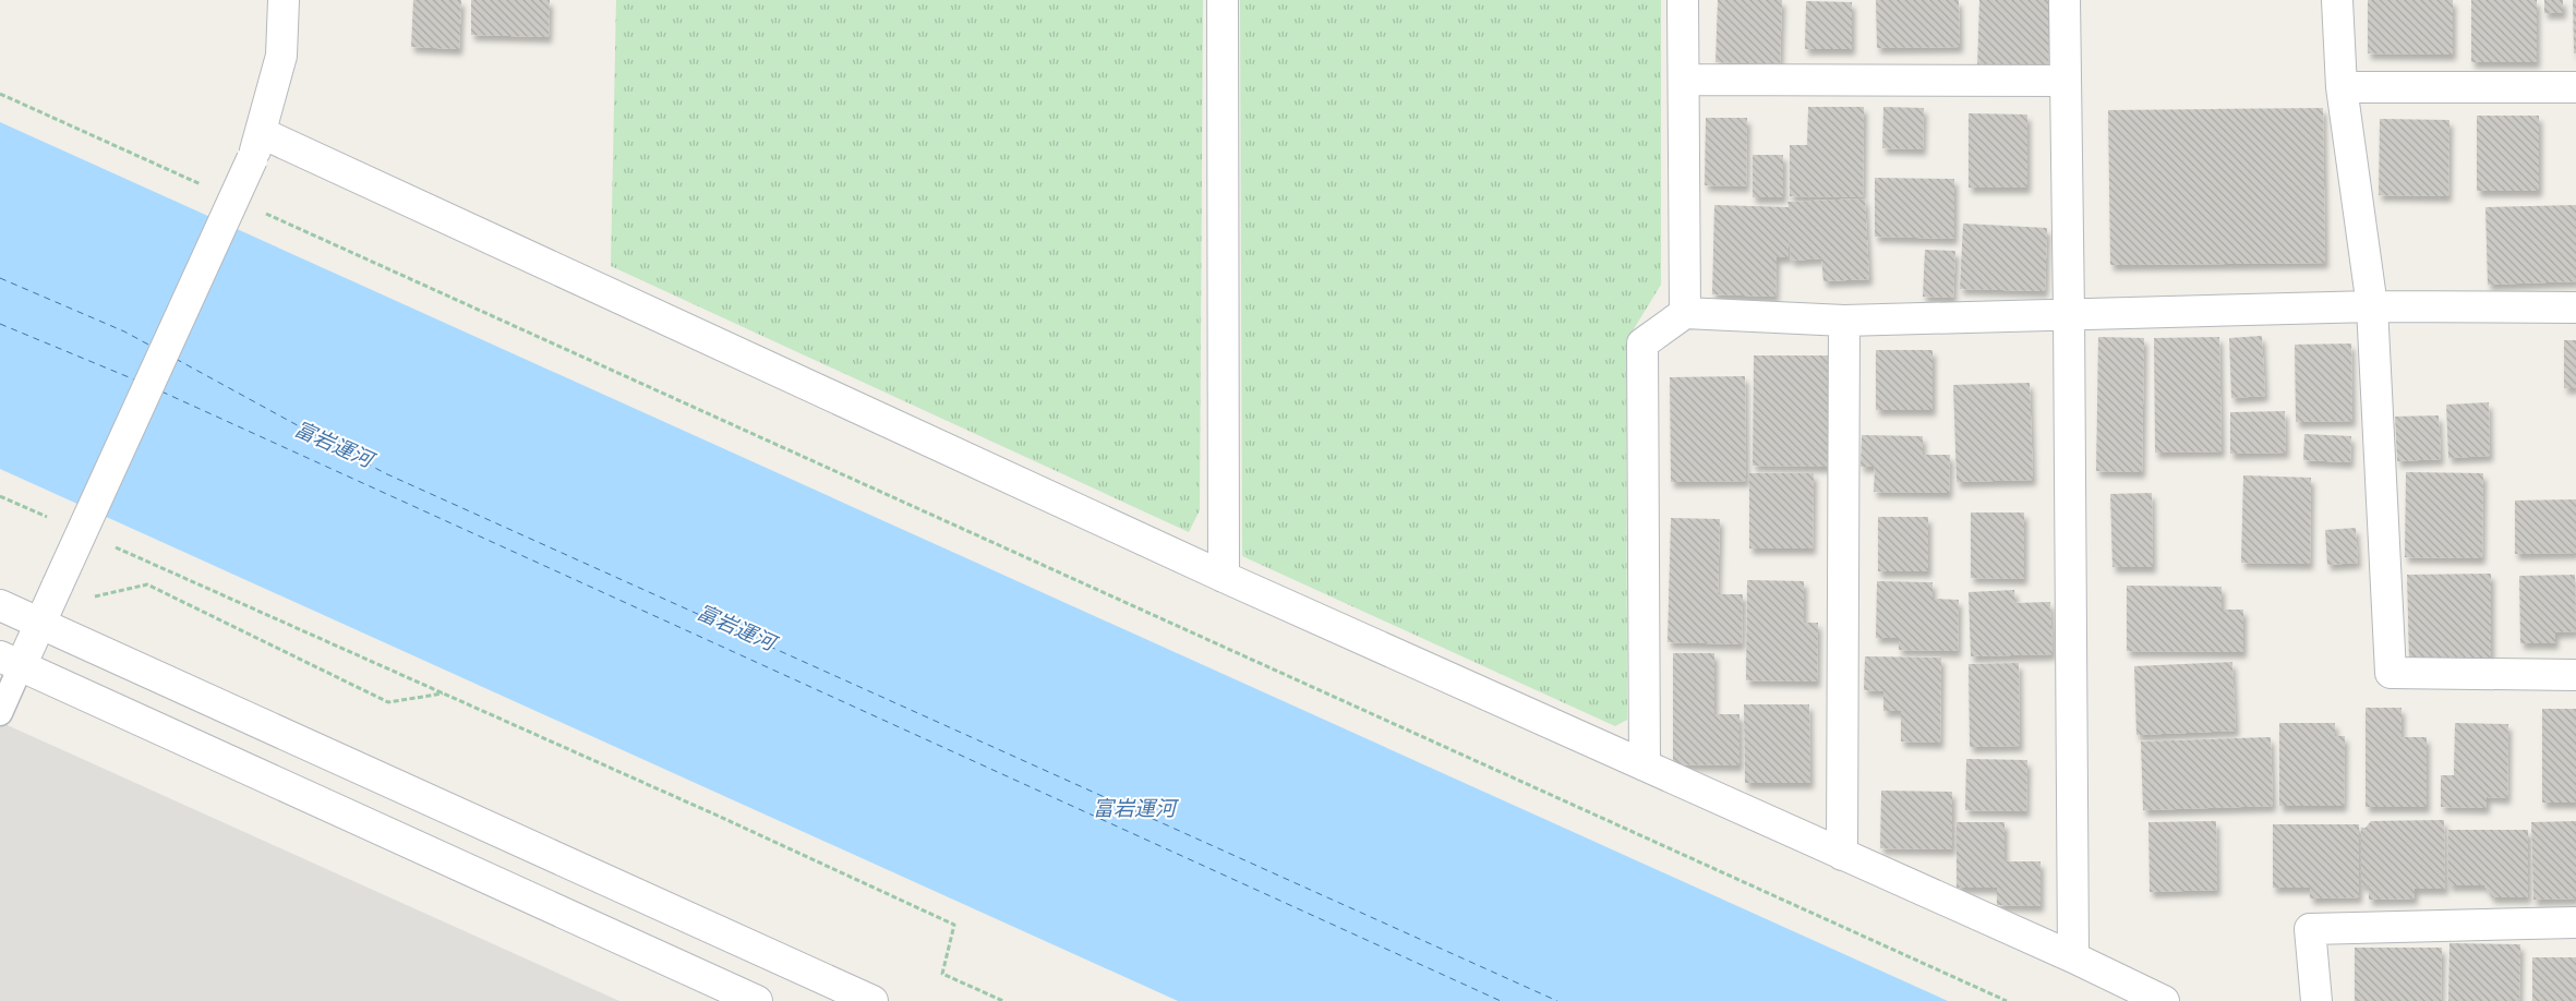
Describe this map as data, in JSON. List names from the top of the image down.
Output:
{
  "water": ["富岩運河"]
}
